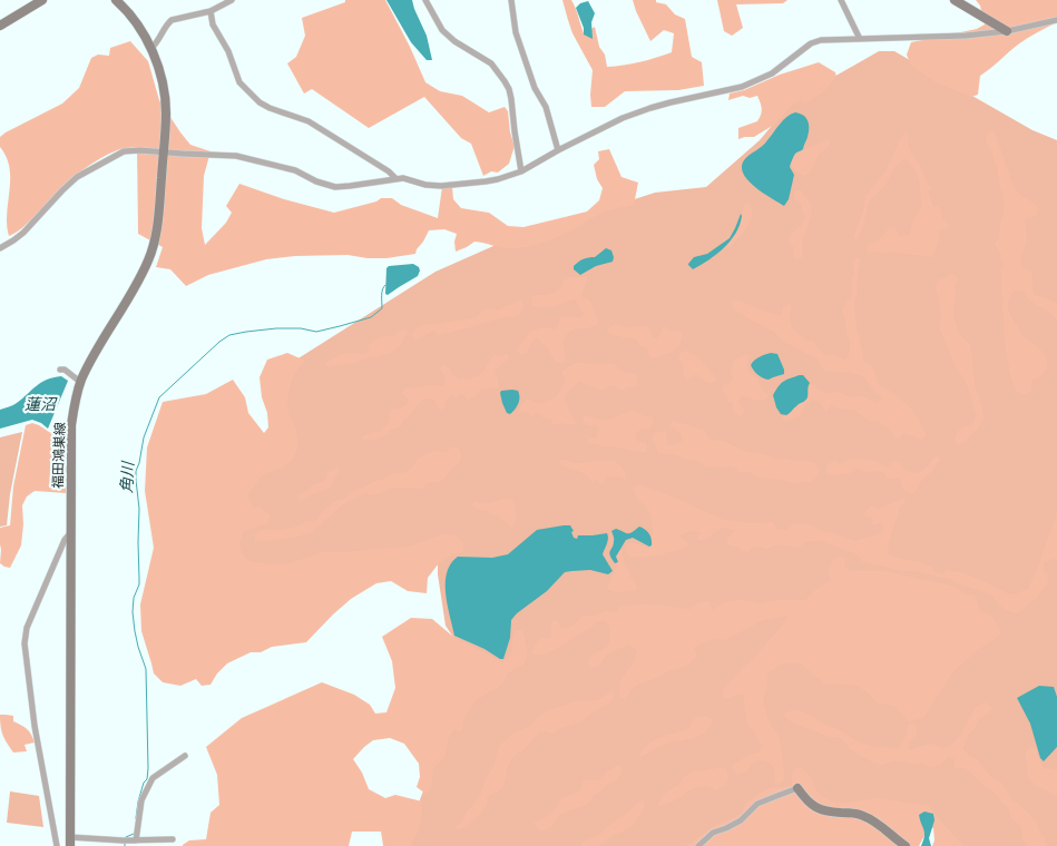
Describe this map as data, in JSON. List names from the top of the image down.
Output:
{
  "streets": {
    "main road": ["福田鴻巣線"]
  },
  "water": ["蓮沼", "角川"]
}
